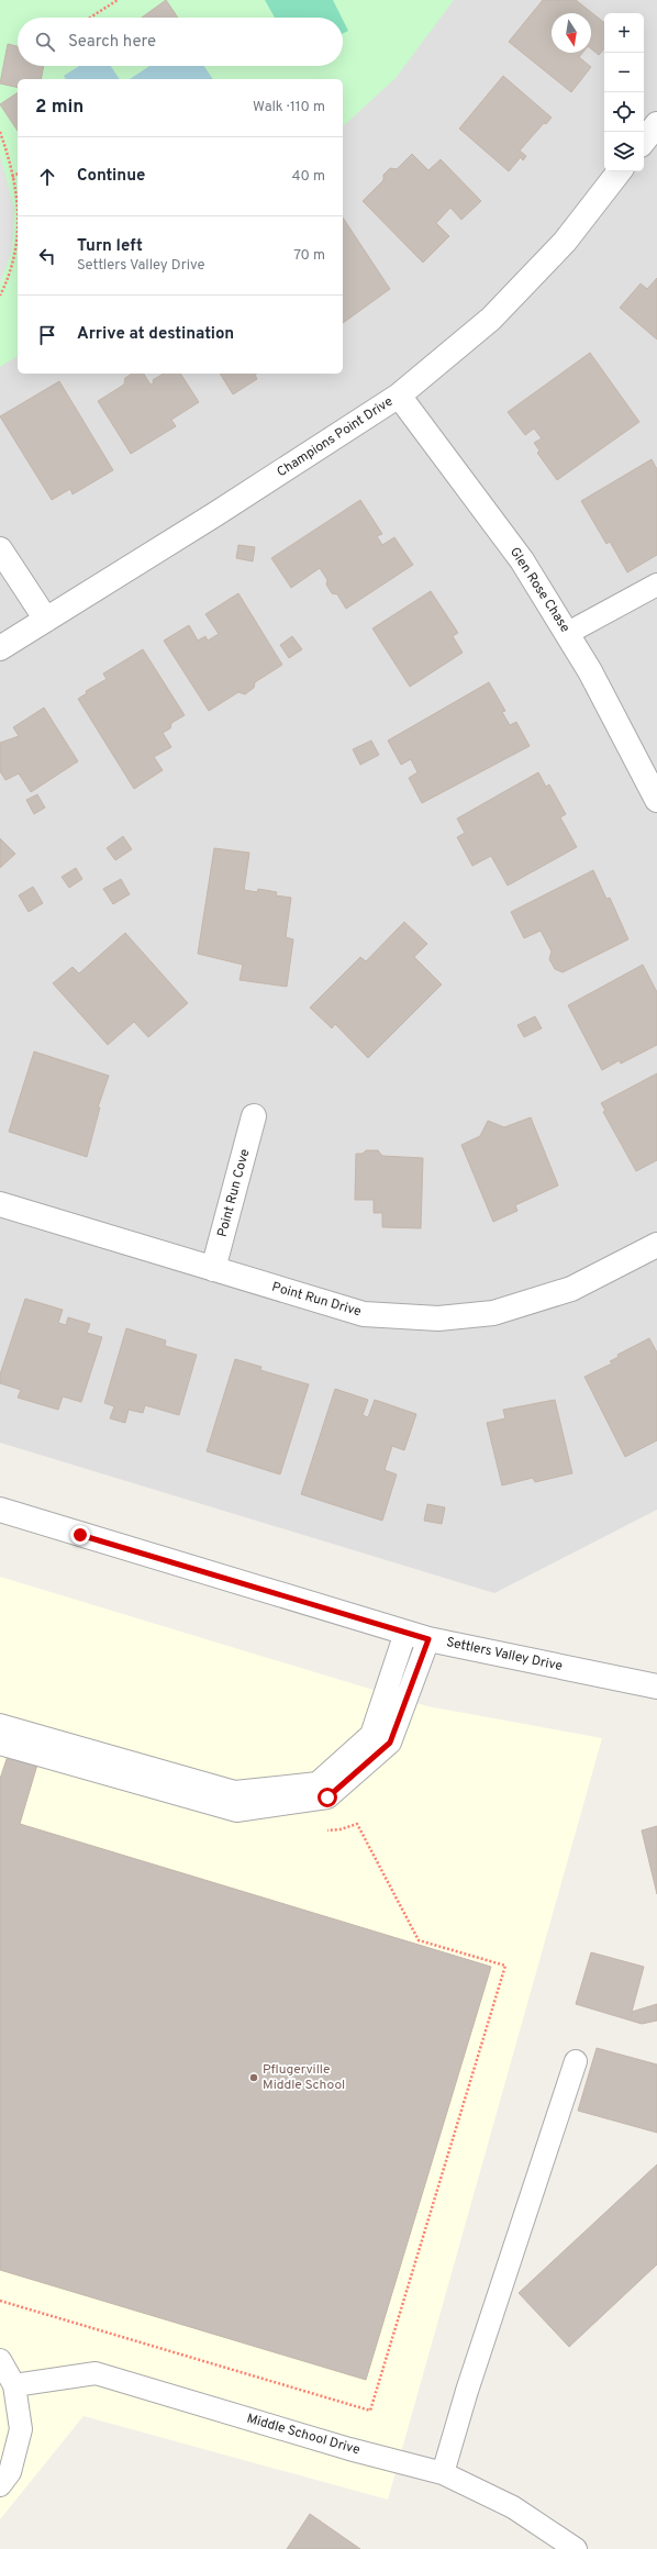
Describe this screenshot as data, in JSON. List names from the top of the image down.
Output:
{
  "streets": {
    "street": [
      "Champions Point Drive",
      "Glen Rose Chase",
      "Point Run Cove",
      "Point Run Drive",
      "Settlers Valley Drive"
    ],
    "lane": ["Middle School Drive"]
  },
  "crossings": [
    ["Champions Point Drive", "Glen Rose Chase"],
    ["Point Run Cove", "Point Run Drive"]
  ],
  "places": ["Pflugerville Middle School"],
  "north": "bottom",
  "page": {
    "map_buttons": ["+", "−"],
    "search": "Search here",
    "heading": ["2 min", "Walk · 110 m"],
    "list": [
      ["Continue", "40 m"],
      ["Turn left", "Settlers Valley Drive", "70 m"],
      "Arrive at destination"
    ]
  }
}
